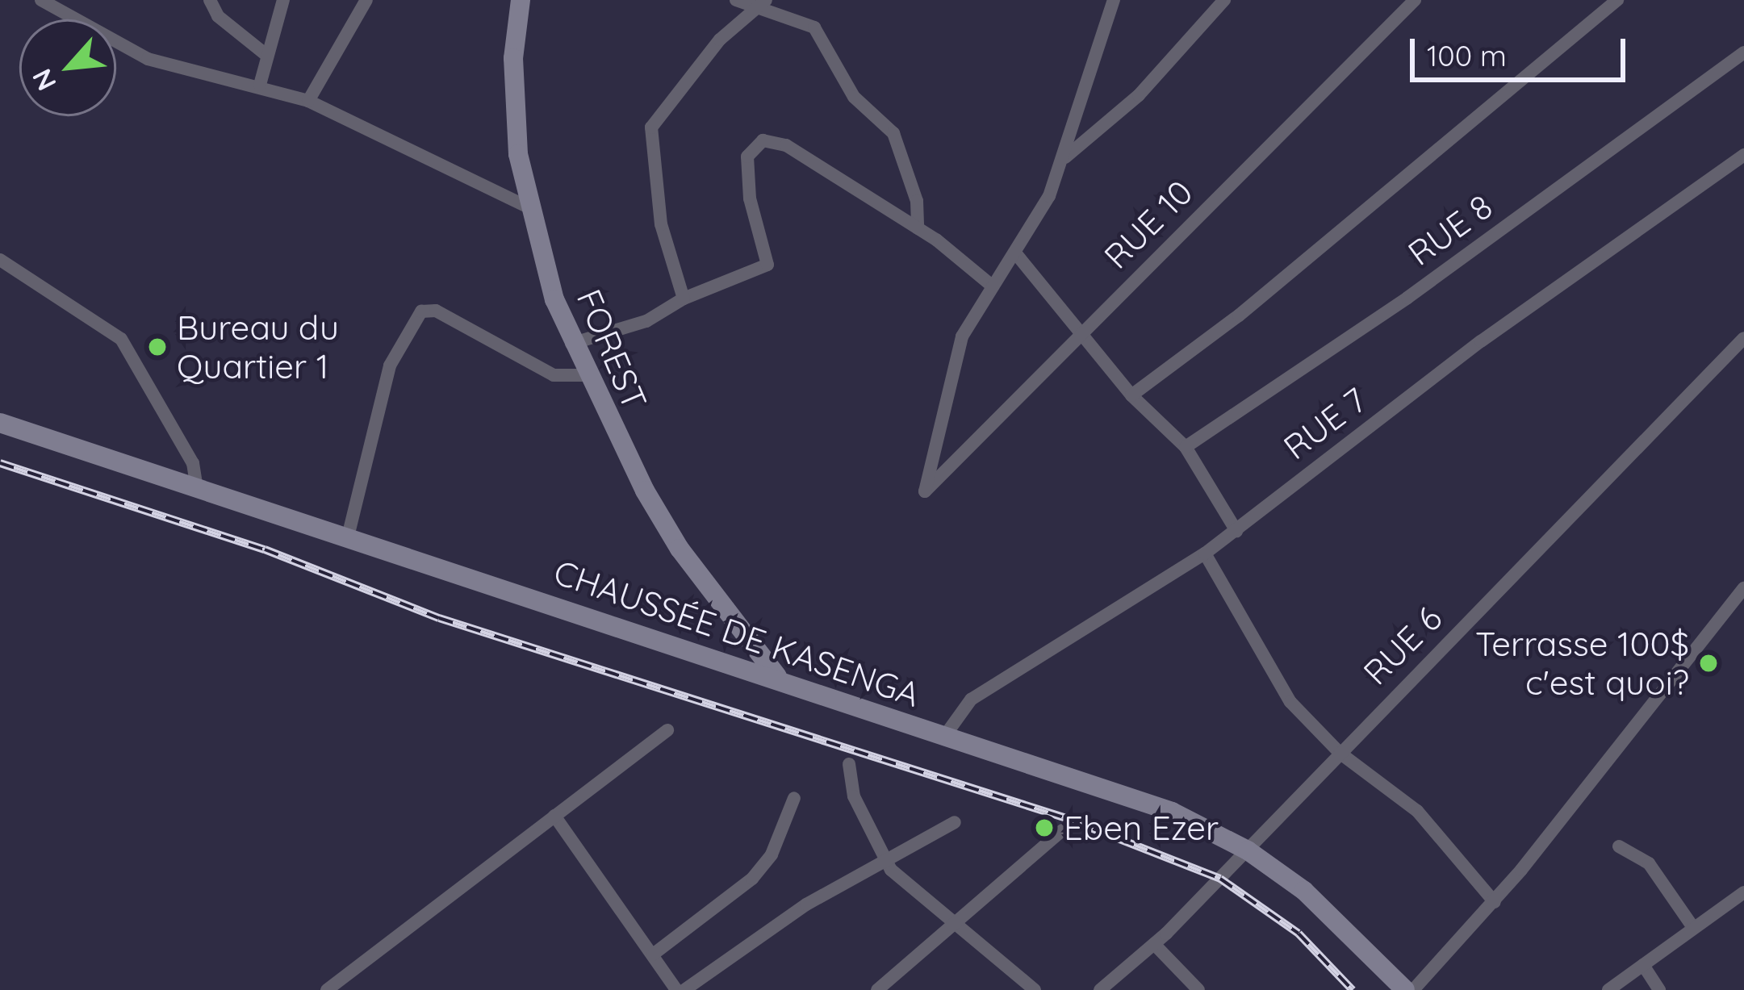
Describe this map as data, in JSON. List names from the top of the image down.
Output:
{
  "streets": {
    "main road": ["FOREST", "CHAUSSÉE DE KASENGA"],
    "street": [
      "RUE 10",
      "RUE 8",
      "RUE 7",
      "RUE 6"
    ]
  },
  "crossings": [
    ["FOREST", "CHAUSSÉE DE KASENGA"],
    ["RUE 7", "CHAUSSÉE DE KASENGA"],
    ["CHAUSSÉE DE KASENGA", "RUE 6"]
  ],
  "places": ["Bureau du Quartier 1", "Terrasse 100$ c'est quoi?", "Eben Ezer"],
  "scale_bar": "100 m",
  "north": "bottom left"
}
